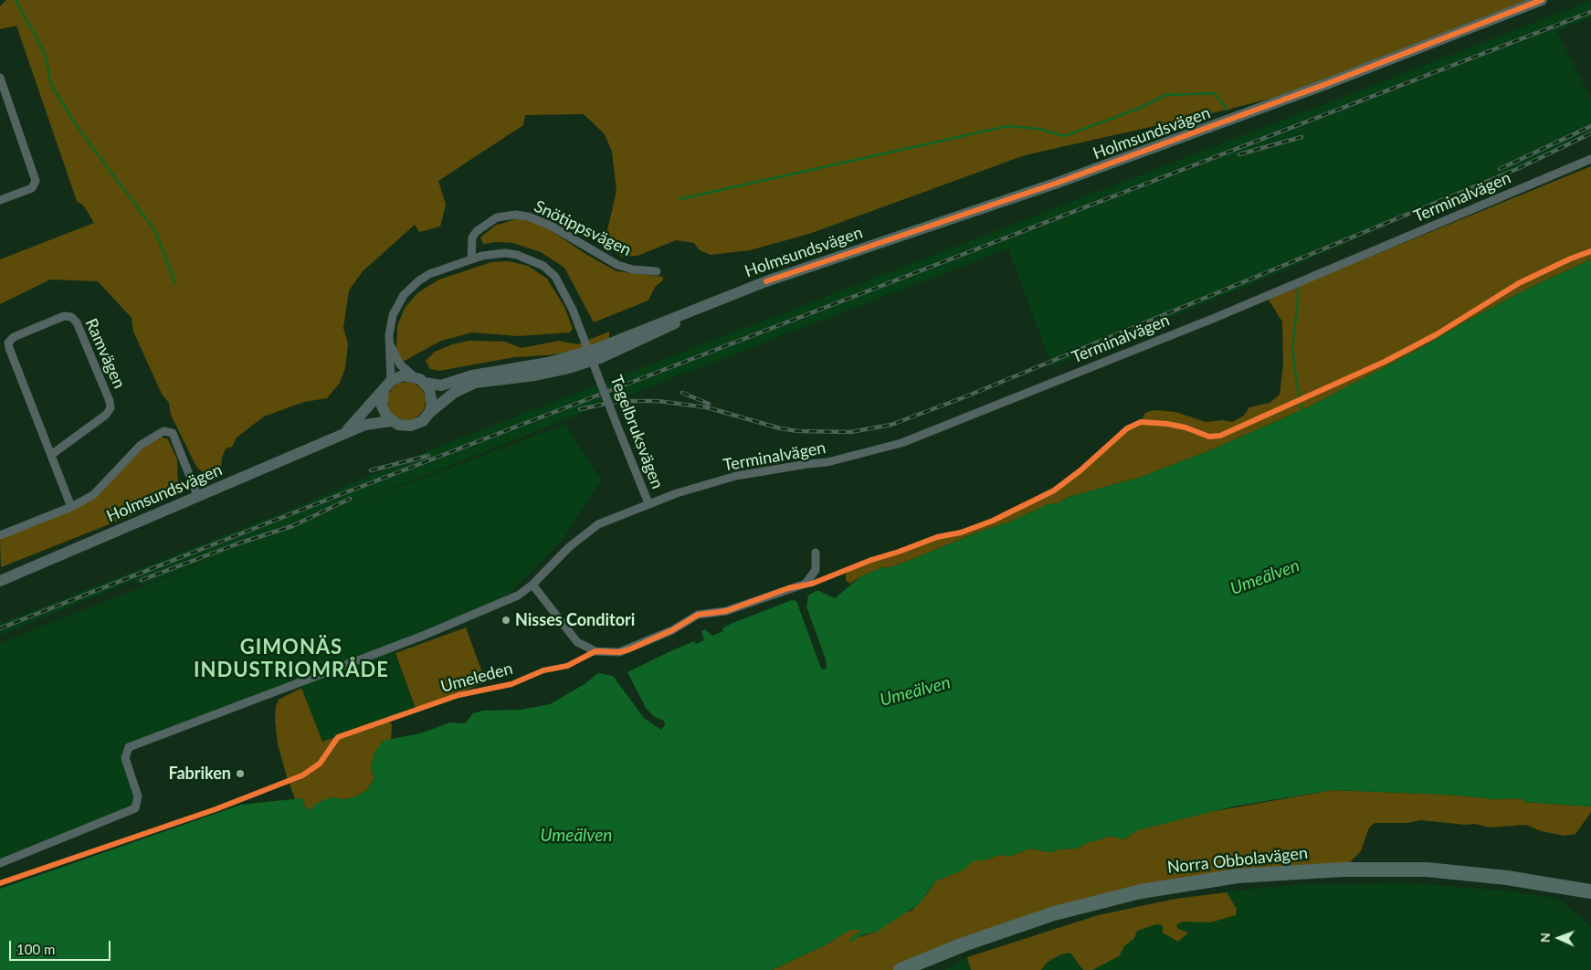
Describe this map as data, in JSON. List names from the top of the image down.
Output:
{
  "streets": {
    "highway": ["Norra Obbolavägen"],
    "main road": ["Holmsundsvägen"],
    "street": [
      "Terminalvägen",
      "Snötippsvägen",
      "Ramvägen",
      "Tegelbruksvägen"
    ],
    "cycle path": ["Umeleden"]
  },
  "crossings": [
    ["Holmsundsvägen", "Tegelbruksvägen"],
    ["Terminalvägen", "Tegelbruksvägen"],
    ["Snötippsvägen", "Tegelbruksvägen"]
  ],
  "districts": ["GIMONÄS INDUSTRIOMRÅDE"],
  "water": ["Umeälven"],
  "places": ["Nisses Conditori", "Fabriken"],
  "scale_bar": "100 m",
  "north": "left"
}
